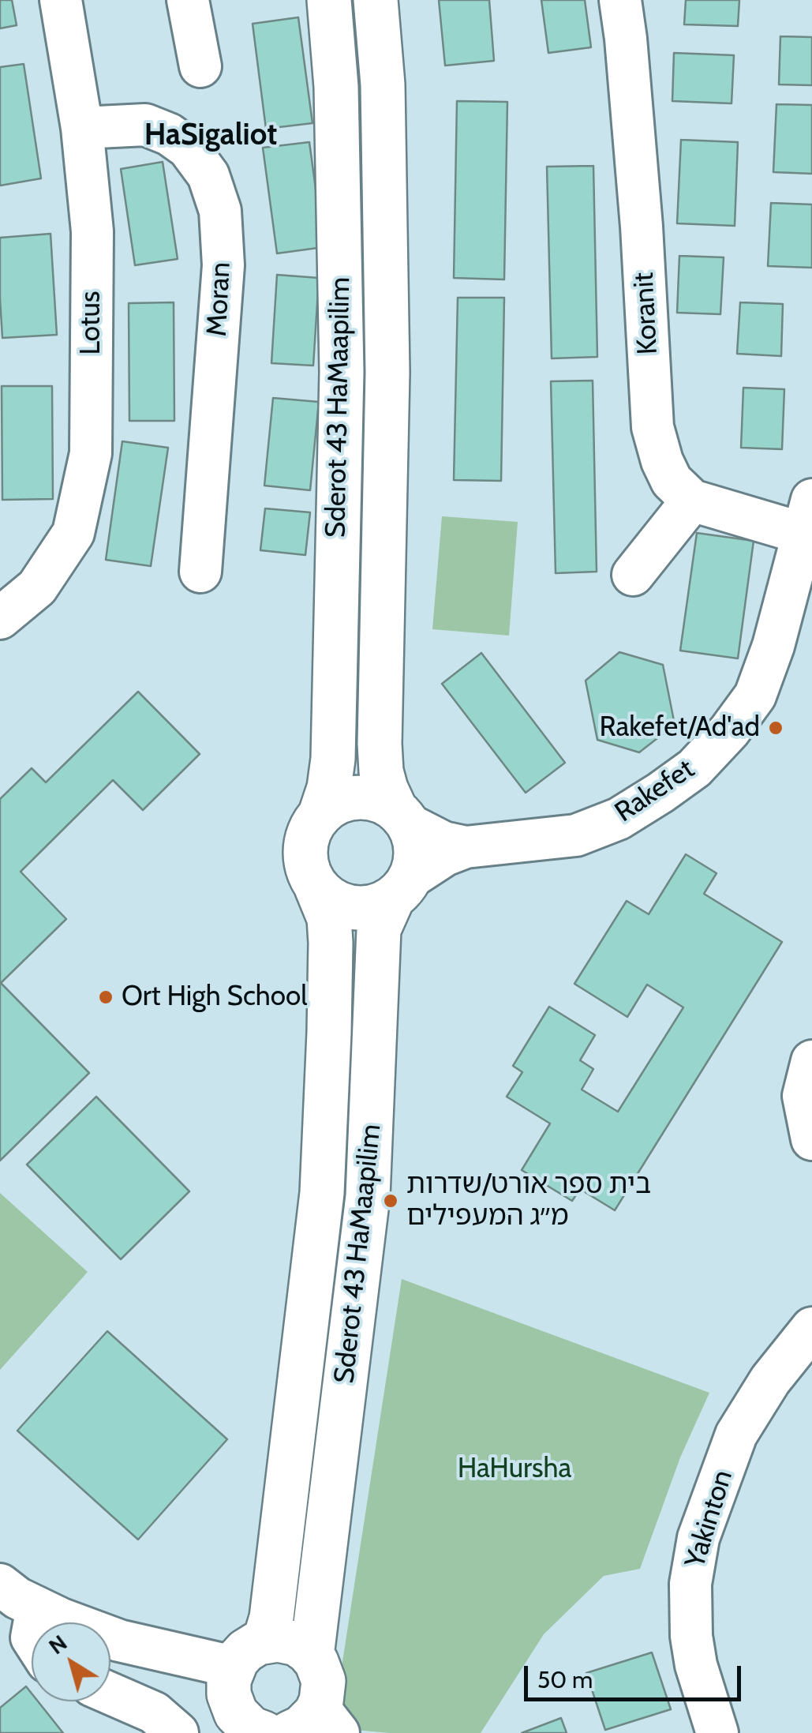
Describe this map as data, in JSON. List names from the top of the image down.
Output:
{
  "streets": {
    "main road": ["Sderot 43 HaMaapilim"],
    "street": [
      "Moran",
      "Koranit",
      "Lotus",
      "Rakefet",
      "Yakinton"
    ]
  },
  "crossings": [
    ["Moran", "Lotus"],
    ["Sderot 43 HaMaapilim", "Rakefet"]
  ],
  "districts": ["HaSigaliot"],
  "parks": ["HaHursha"],
  "places": ["Rakefet/Ad'ad", "Ort High School", "בית ספר אורט/שדרות מ״ג המעפילים"],
  "scale_bar": "50 m",
  "north": "top left"
}
